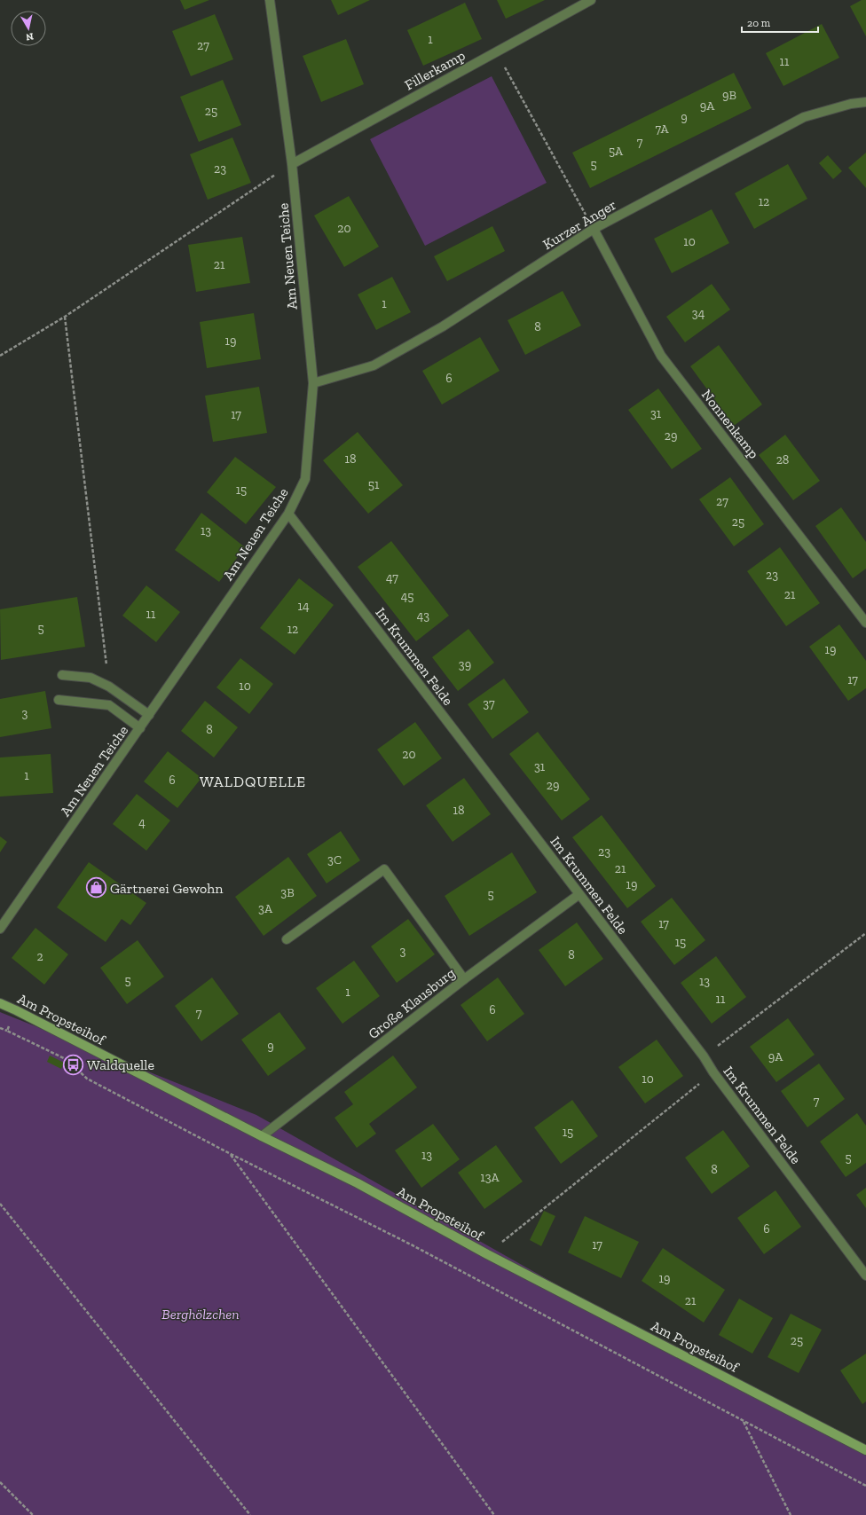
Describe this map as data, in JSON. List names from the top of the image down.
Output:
{
  "streets": {
    "street": [
      "Fillerkamp",
      "Kurzer Anger",
      "Am Neuen Teiche",
      "Nonnenkamp",
      "Im Krummen Felde",
      "Große Klausburg",
      "Am Propsteihof"
    ]
  },
  "crossings": [
    ["Fillerkamp", "Am Neuen Teiche"],
    ["Kurzer Anger", "Am Neuen Teiche"],
    ["Kurzer Anger", "Nonnenkamp"],
    ["Am Neuen Teiche", "Im Krummen Felde"],
    ["Im Krummen Felde", "Große Klausburg"],
    ["Große Klausburg", "Am Propsteihof"]
  ],
  "districts": ["WALDQUELLE"],
  "parks": ["Berghölzchen"],
  "places": {
    "shop": ["Gärtnerei Gewohn"],
    "bus stop": ["Waldquelle"]
  },
  "house_numbers": [
    "1",
    "27",
    "11",
    "9B",
    "9A",
    "25",
    "9",
    "7A",
    "7",
    "5A",
    "5",
    "23",
    "12",
    "20",
    "10",
    "21",
    "1",
    "34",
    "8",
    "19",
    "6",
    "31",
    "17",
    "29",
    "18",
    "28",
    "51",
    "15",
    "27",
    "25",
    "13",
    "23",
    "47",
    "21",
    "45",
    "14",
    "11",
    "43",
    "5",
    "12",
    "19",
    "39",
    "17",
    "10",
    "37",
    "3",
    "8",
    "20",
    "31",
    "1",
    "6",
    "29",
    "18",
    "4",
    "23",
    "3C",
    "21",
    "19",
    "3B",
    "5",
    "3A",
    "17",
    "15",
    "3",
    "8",
    "2",
    "5",
    "13",
    "1",
    "11",
    "6",
    "7",
    "9",
    "9A",
    "10",
    "7",
    "15",
    "13",
    "5",
    "8",
    "13A",
    "6",
    "17",
    "19",
    "21",
    "25"
  ],
  "scale_bar": "20 m",
  "north": "bottom"
}
